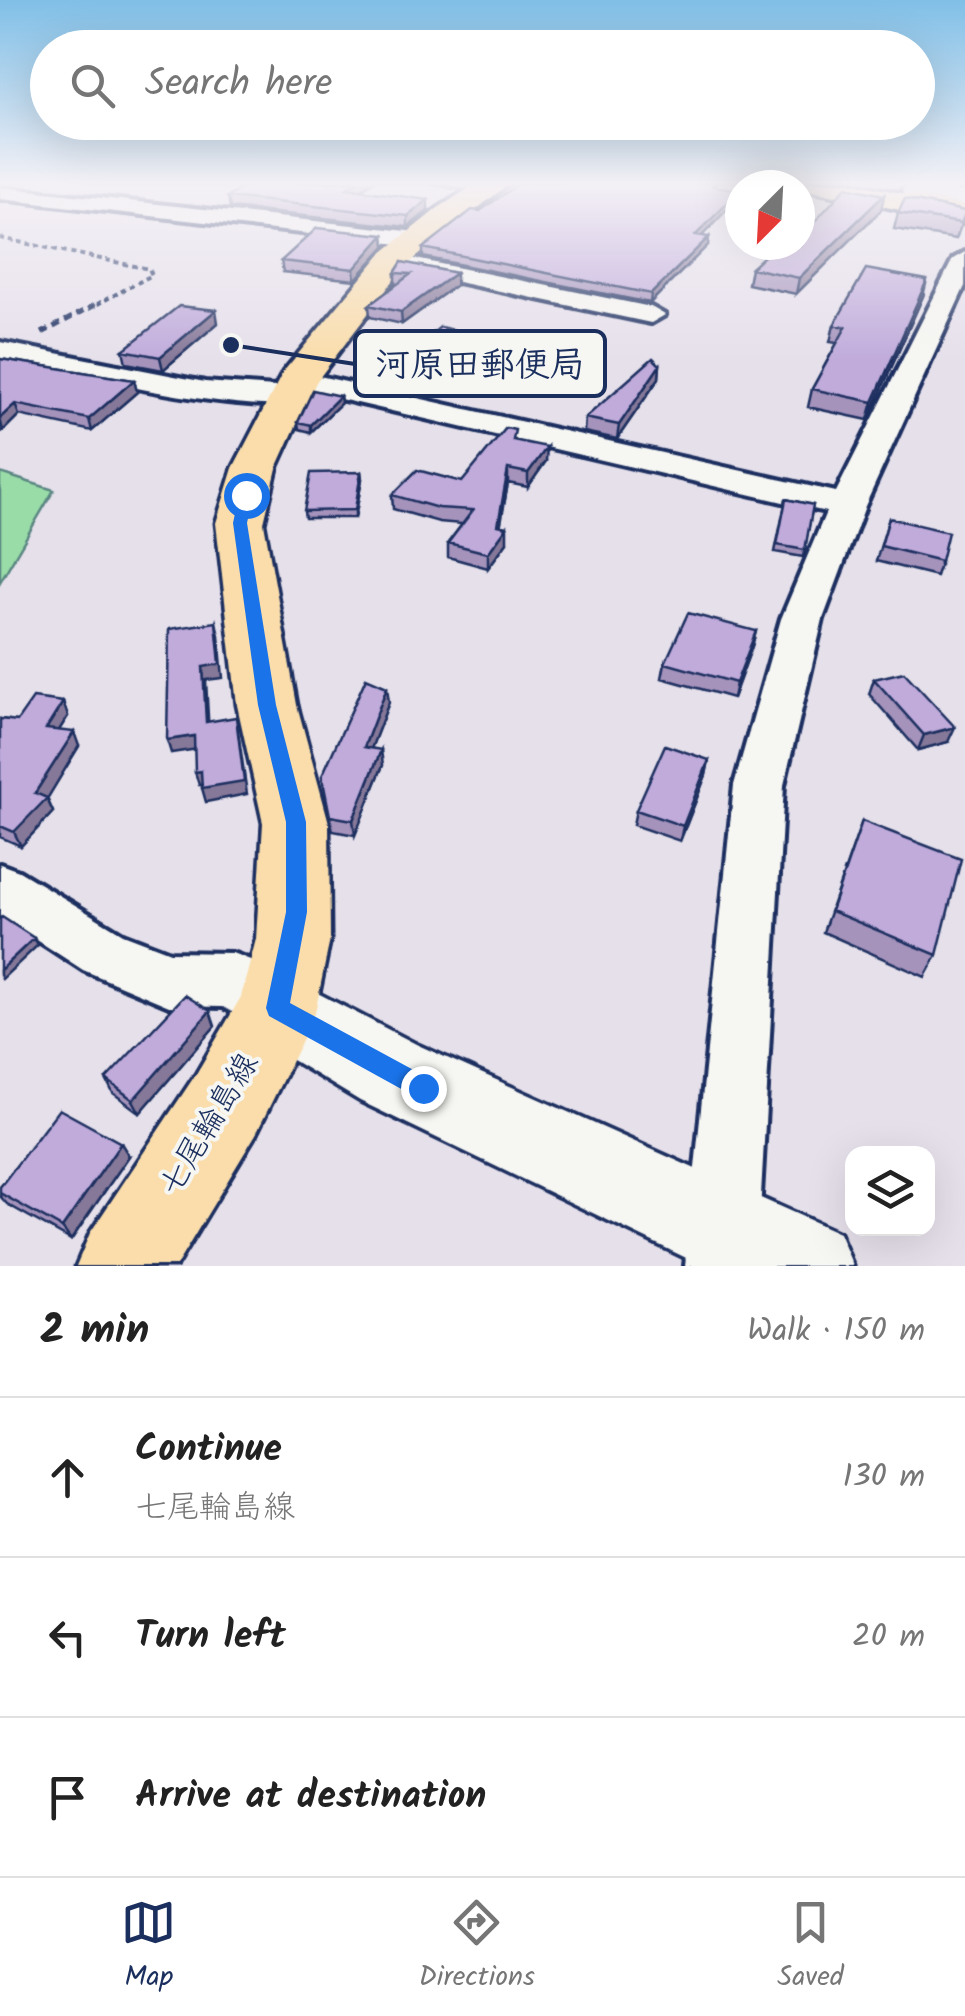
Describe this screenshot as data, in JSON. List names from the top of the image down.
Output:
{
  "streets": {
    "main road": ["七尾輪島線"]
  },
  "places": ["河原田郵便局"],
  "north": "bottom left",
  "page": {
    "search": "Search here",
    "heading": ["2 min", "Walk · 150 m"],
    "list": [
      ["Continue", "七尾輪島線", "130 m"],
      ["Turn left", "20 m"],
      "Arrive at destination"
    ],
    "nav": ["Map", "Directions", "Saved"]
  }
}
